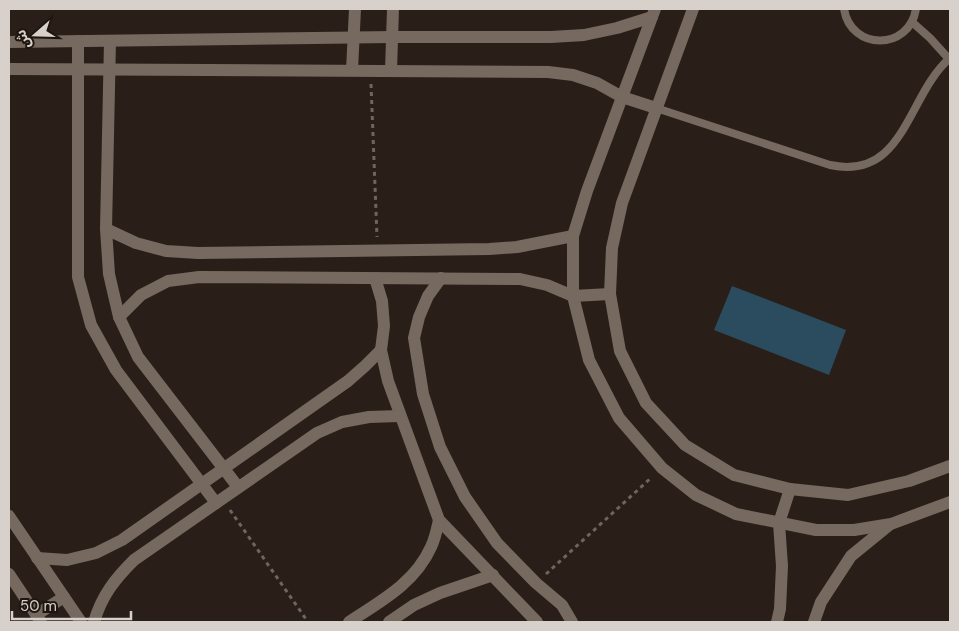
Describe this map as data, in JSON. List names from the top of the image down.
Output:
{
  "scale_bar": "50 m",
  "north": "left"
}
